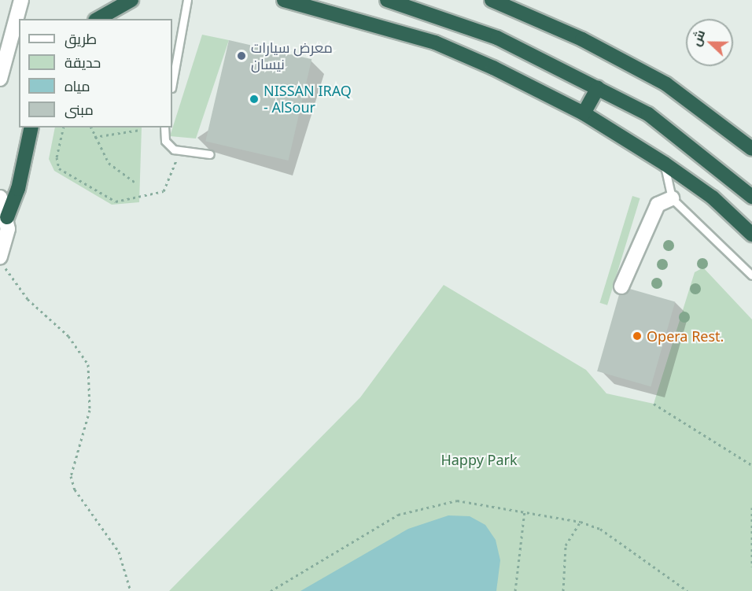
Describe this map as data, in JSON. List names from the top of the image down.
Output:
{
  "parks": ["Happy Park"],
  "places": ["معرض سيارات نيسان", "NISSAN IRAQ - AlSour", "Opera Rest."],
  "legend": [
    "طريق",
    "حديقة",
    "مياه",
    "مبنى"
  ],
  "north": "left"
}
